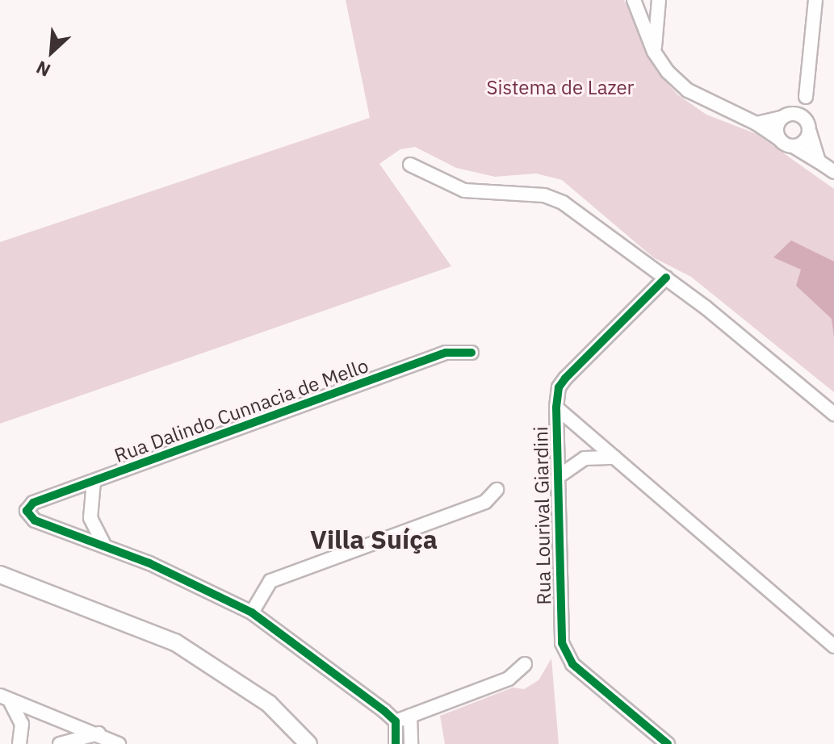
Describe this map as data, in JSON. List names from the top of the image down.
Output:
{
  "streets": {
    "street": ["Rua Dalindo Cunnacia de Mello", "Rua Lourival Giardini"]
  },
  "districts": ["Villa Suíça"],
  "parks": ["Sistema de Lazer"],
  "north": "bottom left"
}
